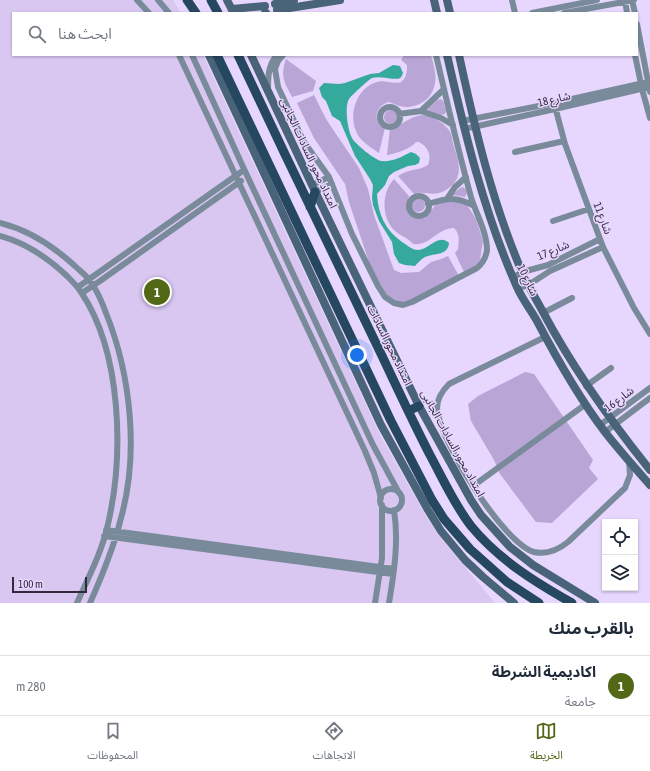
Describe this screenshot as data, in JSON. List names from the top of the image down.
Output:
{
  "streets": {
    "main road": ["امتداد محور السادات"],
    "street": [
      "شارع 18",
      "امتداد محور السادات الجانبى",
      "شارع 11",
      "شارع 17",
      "شارع 10",
      "شارع 16"
    ]
  },
  "crossings": [
    ["شارع 18", "شارع 11"],
    ["شارع 18", "شارع 10"],
    ["شارع 11", "شارع 17"],
    ["شارع 17", "شارع 10"],
    ["شارع 10", "شارع 16"]
  ],
  "scale_bar": "100 m",
  "page": {
    "search": "ابحث هنا",
    "pins": "1",
    "scale": "100 m",
    "heading": "بالقرب منك",
    "list": [
      {
        "mark": "1",
        "name": "اكاديمية الشرطة",
        "note": "جامعة",
        "value": "280 m"
      }
    ],
    "nav": ["الخريطة", "الاتجاهات", "المحفوظات"]
  }
}
